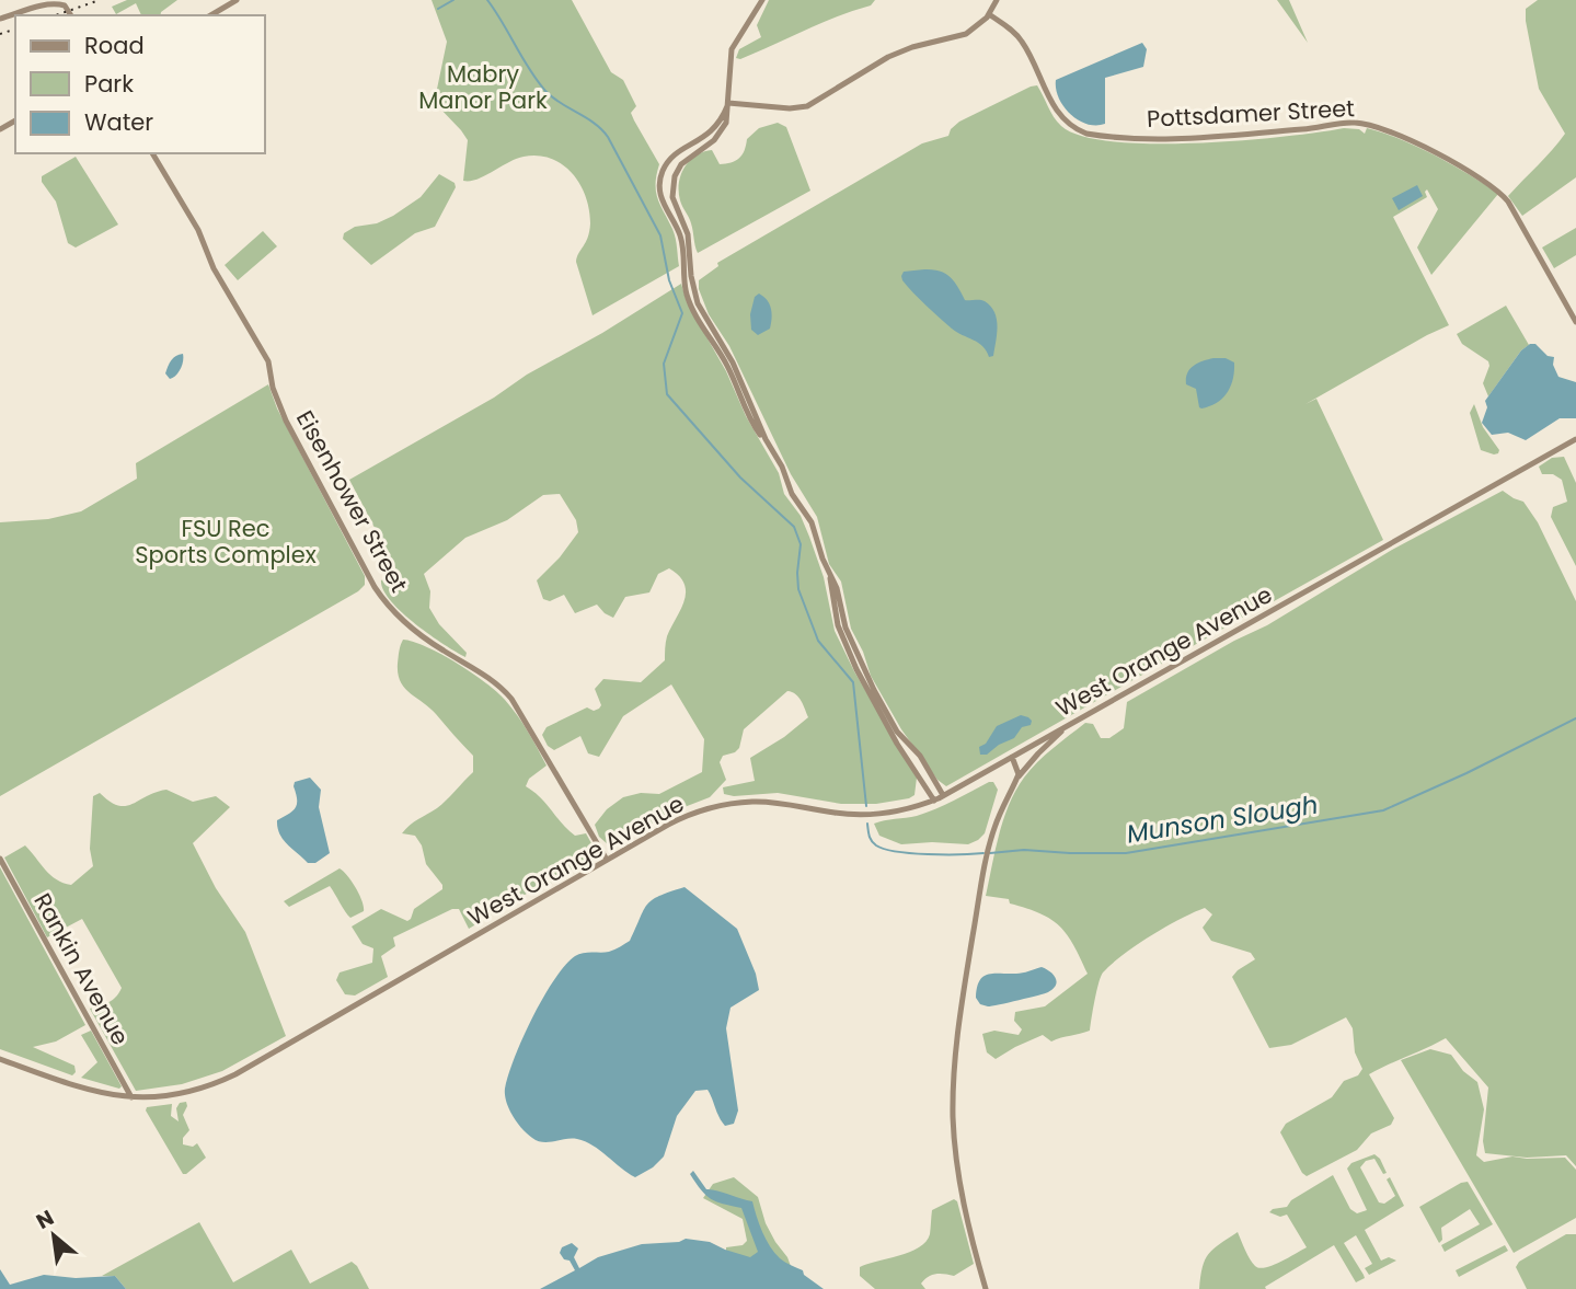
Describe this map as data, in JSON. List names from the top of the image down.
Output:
{
  "streets": {
    "street": [
      "Pottsdamer Street",
      "Eisenhower Street",
      "West Orange Avenue",
      "Rankin Avenue"
    ]
  },
  "crossings": [
    ["Eisenhower Street", "West Orange Avenue"],
    ["West Orange Avenue", "Rankin Avenue"]
  ],
  "water": ["Munson Slough"],
  "parks": ["Mabry Manor Park", "FSU Rec Sports Complex"],
  "legend": ["Road", "Park", "Water"],
  "north": "top left"
}
